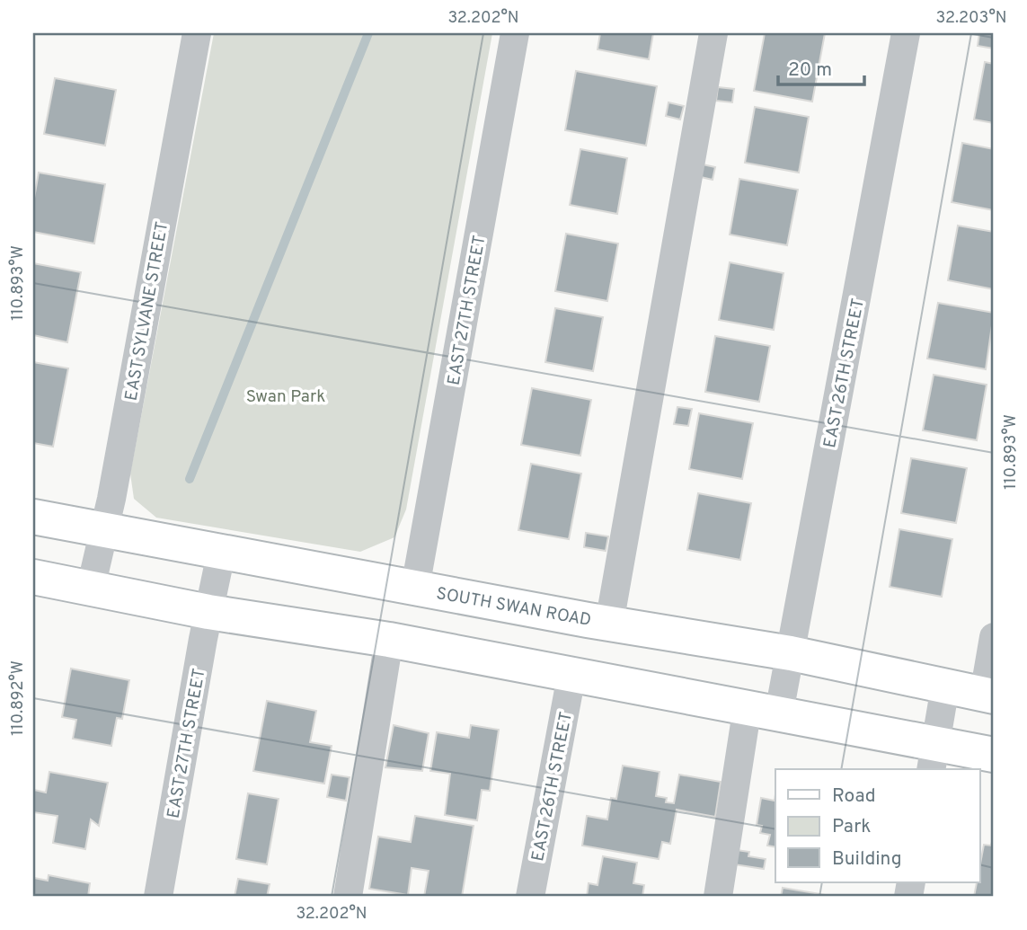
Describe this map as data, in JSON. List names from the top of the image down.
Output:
{
  "streets": {
    "main road": ["SOUTH SWAN ROAD"],
    "street": ["EAST 27TH STREET", "EAST SYLVANE STREET", "EAST 26TH STREET"]
  },
  "crossings": [
    ["EAST 27TH STREET", "SOUTH SWAN ROAD"],
    ["EAST SYLVANE STREET", "SOUTH SWAN ROAD"],
    ["EAST 26TH STREET", "SOUTH SWAN ROAD"]
  ],
  "parks": ["Swan Park"],
  "legend": ["Road", "Park", "Building"],
  "scale_bar": "20 m",
  "coordinates": [
    "32.202°N",
    "32.203°N",
    "110.893°W",
    "110.892°W"
  ]
}
